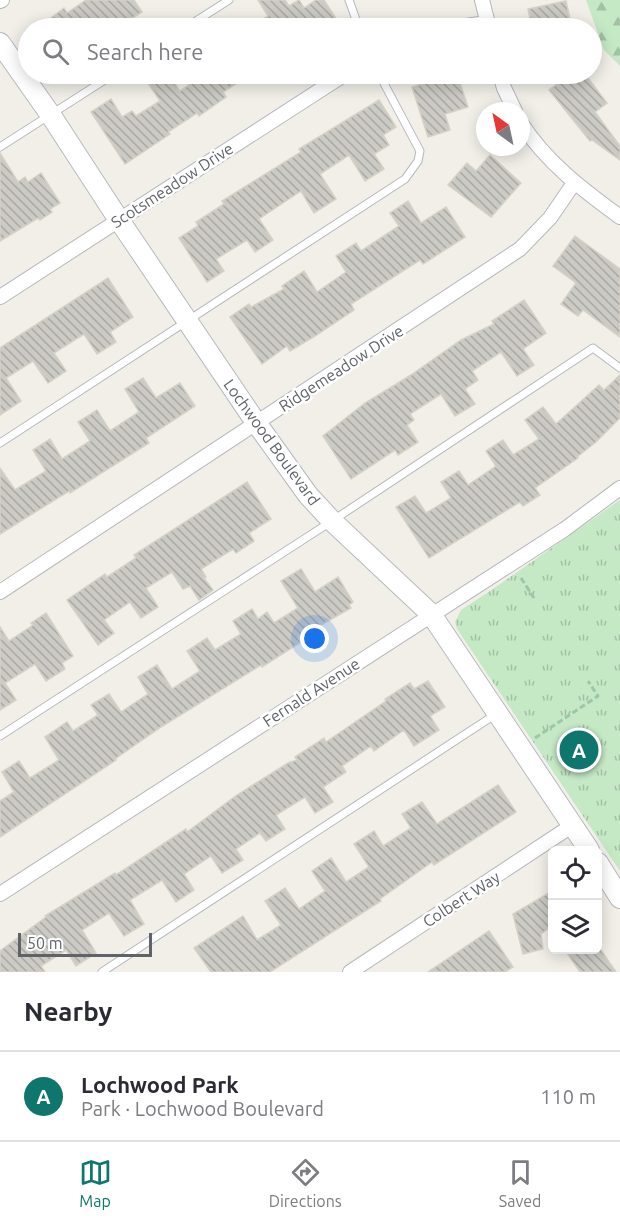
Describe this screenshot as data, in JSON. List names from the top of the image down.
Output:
{
  "streets": {
    "street": [
      "Scotsmeadow Drive",
      "Ridgemeadow Drive",
      "Lochwood Boulevard",
      "Fernald Avenue",
      "Colbert Way"
    ]
  },
  "crossings": [
    ["Scotsmeadow Drive", "Lochwood Boulevard"],
    ["Ridgemeadow Drive", "Lochwood Boulevard"],
    ["Lochwood Boulevard", "Fernald Avenue"],
    ["Lochwood Boulevard", "Colbert Way"]
  ],
  "scale_bar": "50 m",
  "north": "top left",
  "page": {
    "search": "Search here",
    "pins": "A",
    "scale": "50 m",
    "heading": "Nearby",
    "list": [
      {
        "mark": "A",
        "name": "Lochwood Park",
        "note": "Park · Lochwood Boulevard",
        "value": "110 m"
      }
    ],
    "nav": ["Map", "Directions", "Saved"]
  }
}
